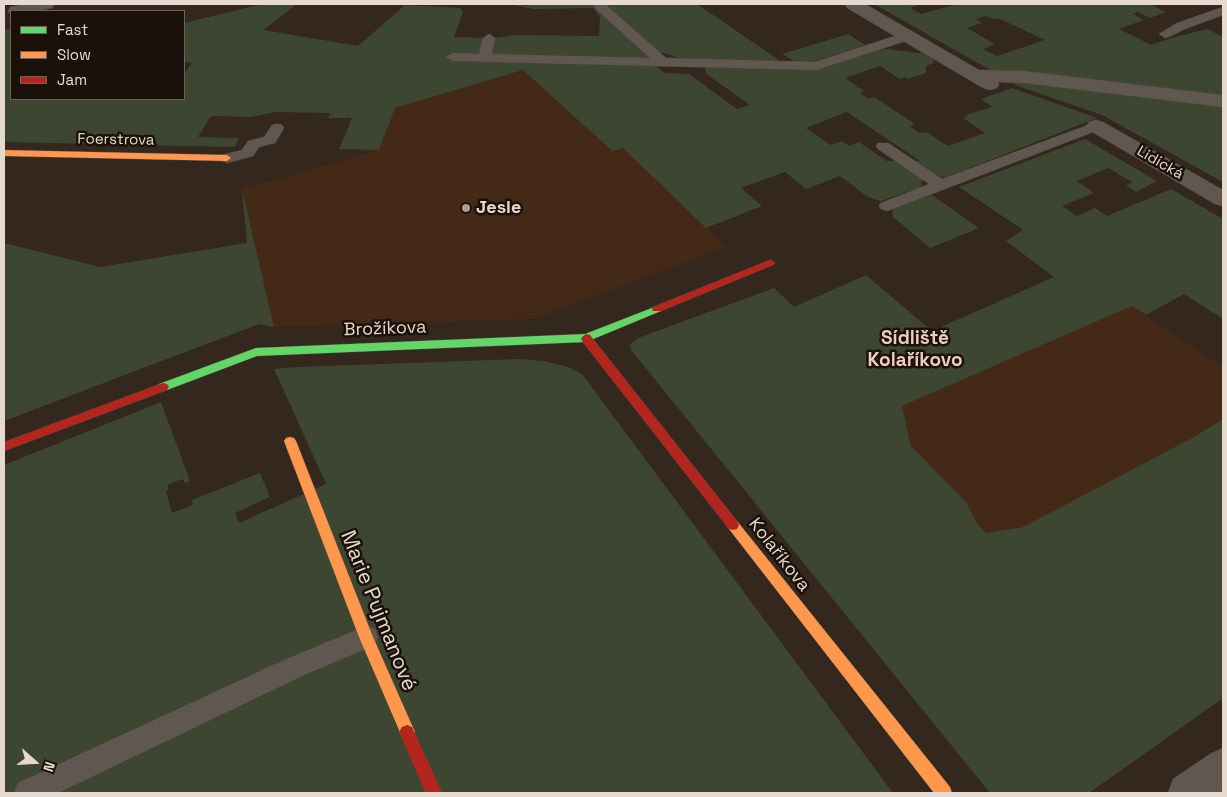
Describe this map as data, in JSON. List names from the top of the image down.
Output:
{
  "streets": {
    "street": [
      "Foerstrova",
      "Lidická",
      "Brožíkova",
      "Kolaříkova",
      "Marie Pujmanové"
    ]
  },
  "crossings": [
    ["Brožíkova", "Kolaříkova"]
  ],
  "districts": ["Sídliště Kolaříkovo"],
  "places": ["Jesle"],
  "legend": ["Fast", "Slow", "Jam"],
  "north": "right"
}
